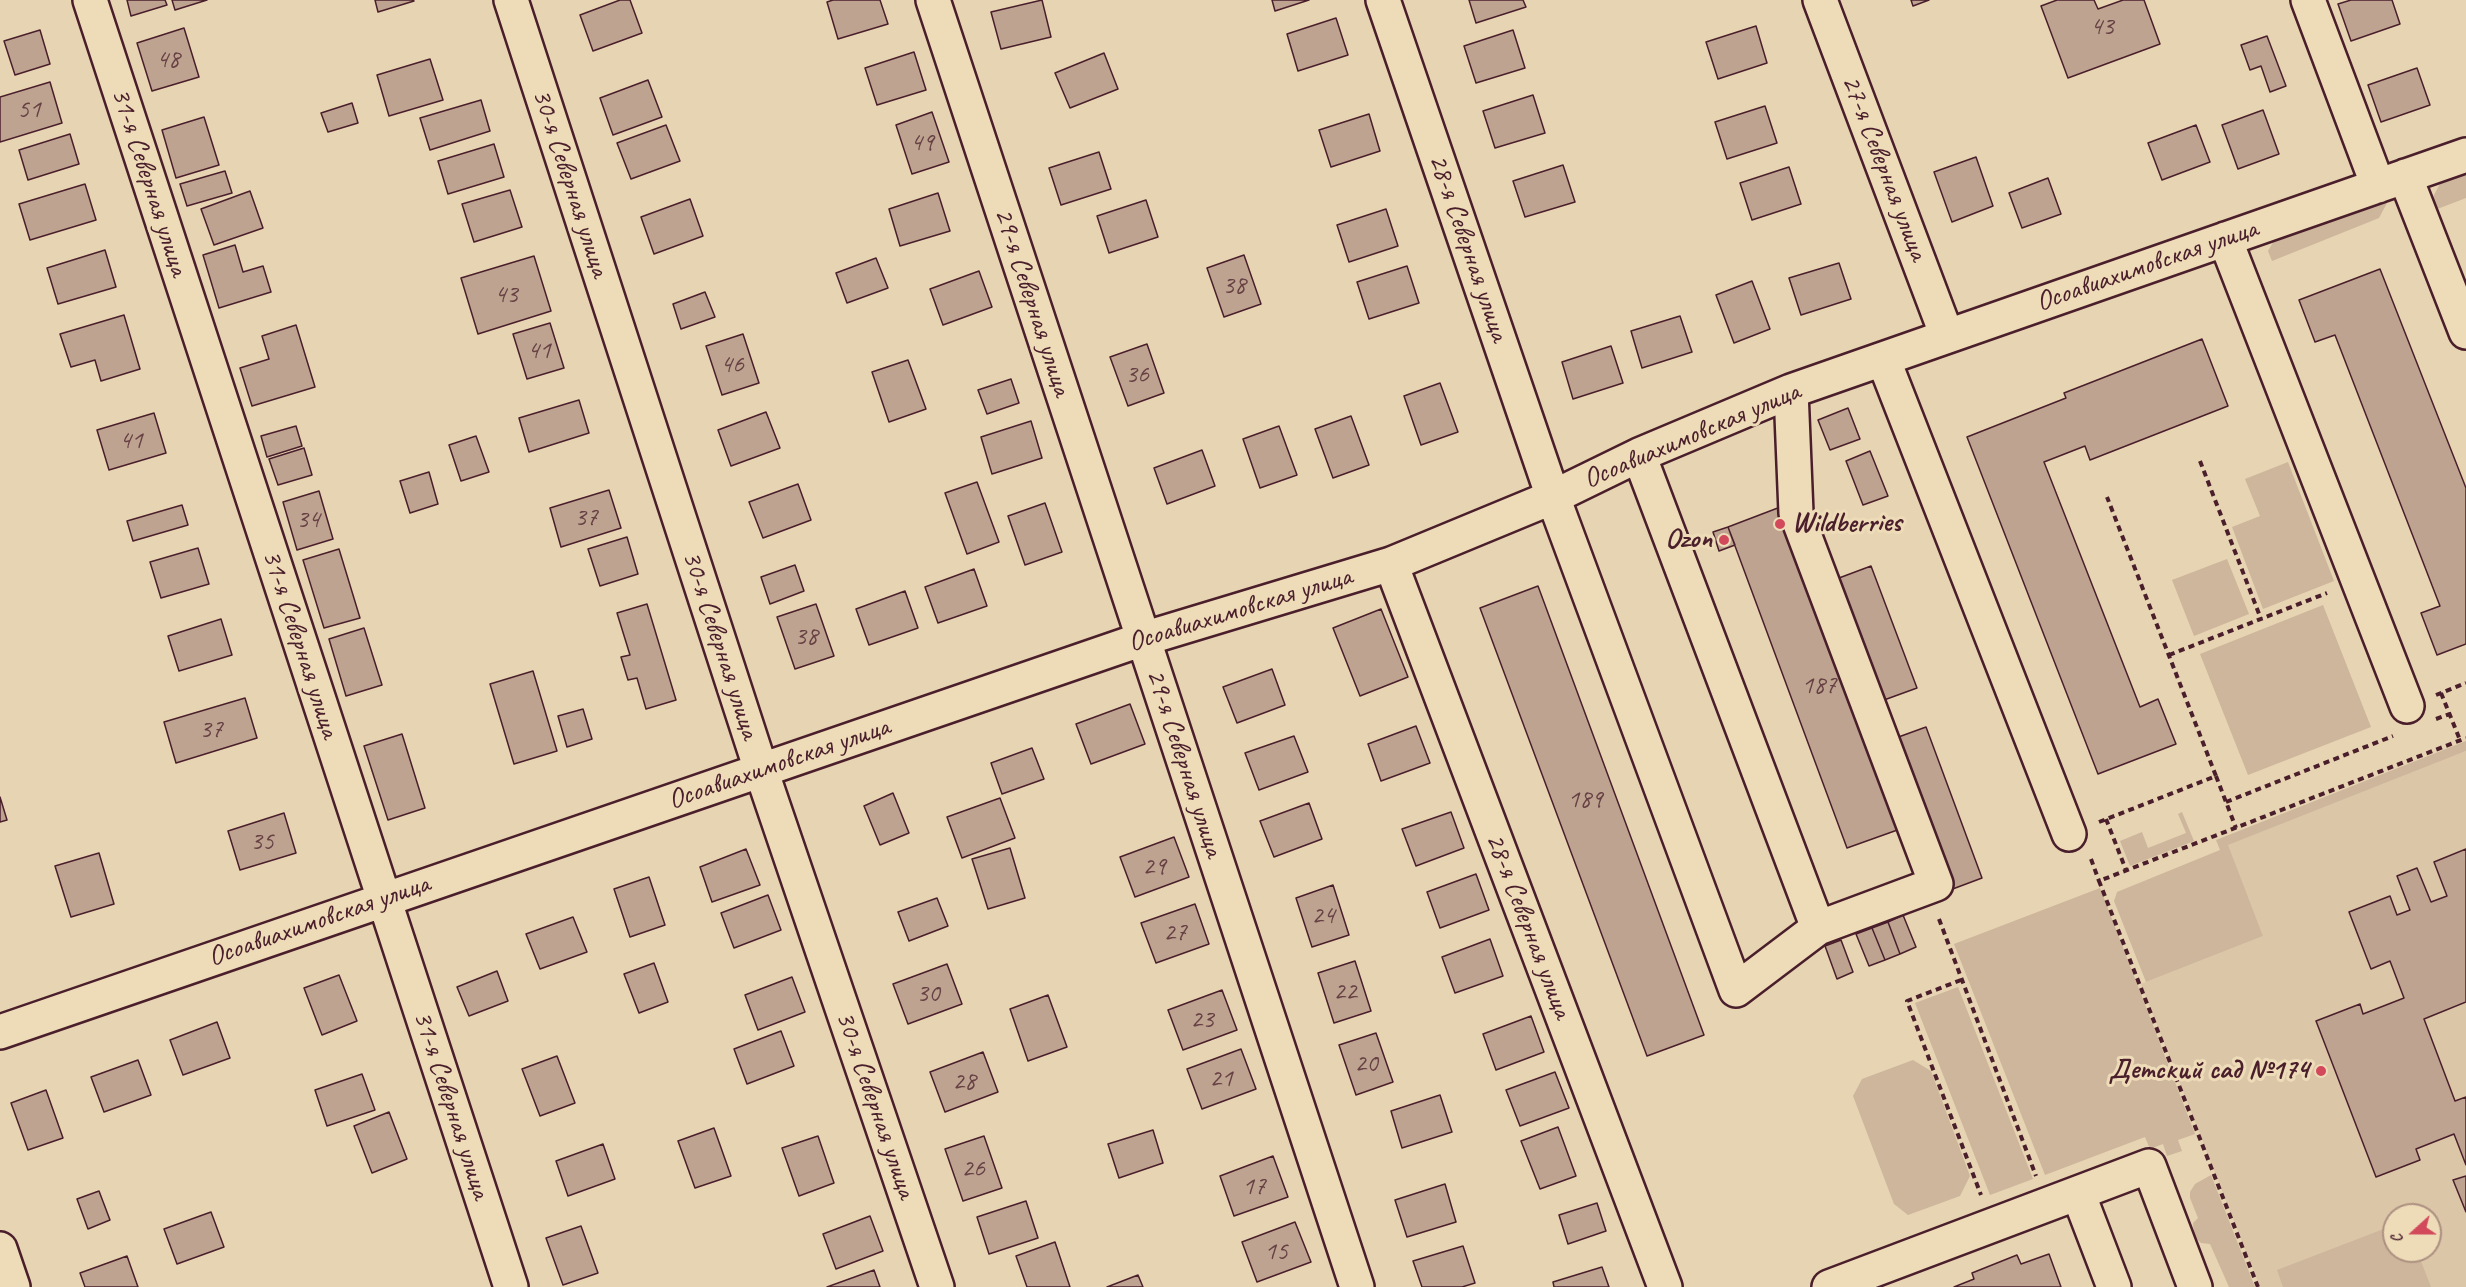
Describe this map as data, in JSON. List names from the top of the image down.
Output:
{
  "streets": {
    "street": [
      "27-я Северная улица",
      "31-я Северная улица",
      "30-я Северная улица",
      "28-я Северная улица",
      "Осоавиахимовская улица",
      "29-я Северная улица"
    ]
  },
  "crossings": [
    ["27-я Северная улица", "Осоавиахимовская улица"],
    ["31-я Северная улица", "Осоавиахимовская улица"],
    ["30-я Северная улица", "Осоавиахимовская улица"],
    ["28-я Северная улица", "Осоавиахимовская улица"],
    ["Осоавиахимовская улица", "29-я Северная улица"]
  ],
  "places": ["Wildberries", "Ozon", "Детский сад №174"],
  "house_numbers": [
    "43",
    "48",
    "51",
    "49",
    "38",
    "43",
    "41",
    "46",
    "36",
    "41",
    "37",
    "34",
    "38",
    "187",
    "37",
    "189",
    "35",
    "29",
    "24",
    "27",
    "22",
    "30",
    "23",
    "20",
    "21",
    "28",
    "26",
    "17",
    "15"
  ],
  "north": "left"
}
